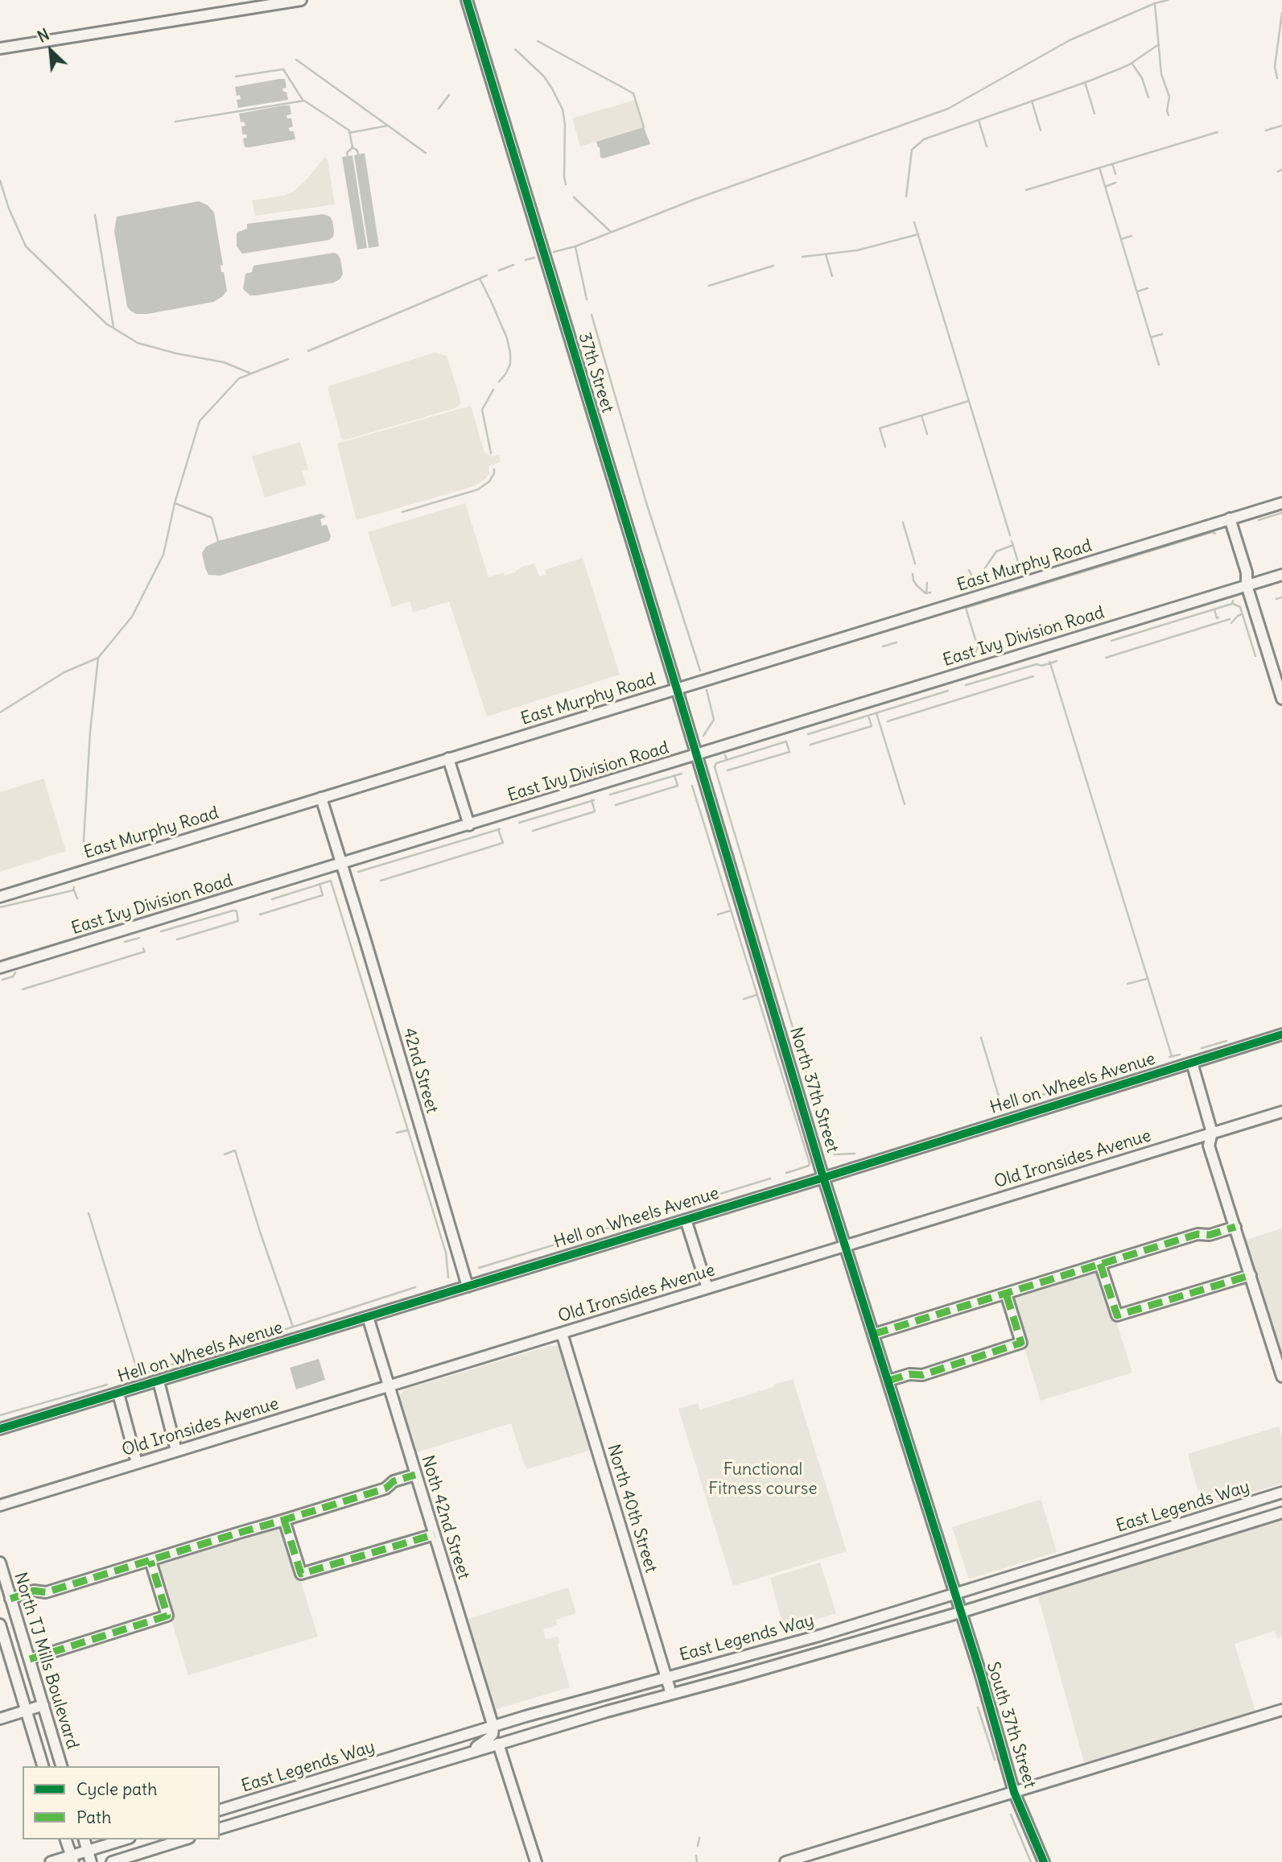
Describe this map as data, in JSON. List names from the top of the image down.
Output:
{
  "streets": {
    "street": [
      "37th Street",
      "East Murphy Road",
      "East Ivy Division Road",
      "42nd Street",
      "Hell on Wheels Avenue",
      "North 37th Street",
      "Old Ironsides Avenue",
      "East Legends Way",
      "North 40th Street",
      "Noth 42nd Street",
      "North TJ Mills Boulevard",
      "South 37th Street"
    ]
  },
  "crossings": [
    ["37th Street", "East Murphy Road"],
    ["37th Street", "East Ivy Division Road"],
    ["37th Street", "North 37th Street"],
    ["East Murphy Road", "42nd Street"],
    ["East Ivy Division Road", "42nd Street"],
    ["East Ivy Division Road", "North 37th Street"],
    ["42nd Street", "Hell on Wheels Avenue"],
    ["Hell on Wheels Avenue", "North 37th Street"],
    ["Hell on Wheels Avenue", "Noth 42nd Street"],
    ["North 37th Street", "Old Ironsides Avenue"],
    ["North 37th Street", "East Legends Way"],
    ["North 37th Street", "South 37th Street"],
    ["Old Ironsides Avenue", "North 40th Street"],
    ["Old Ironsides Avenue", "Noth 42nd Street"],
    ["East Legends Way", "North 40th Street"],
    ["East Legends Way", "Noth 42nd Street"],
    ["East Legends Way", "South 37th Street"]
  ],
  "parks": ["Functional Fitness course"],
  "legend": ["Cycle path", "Path"],
  "north": "top left"
}
